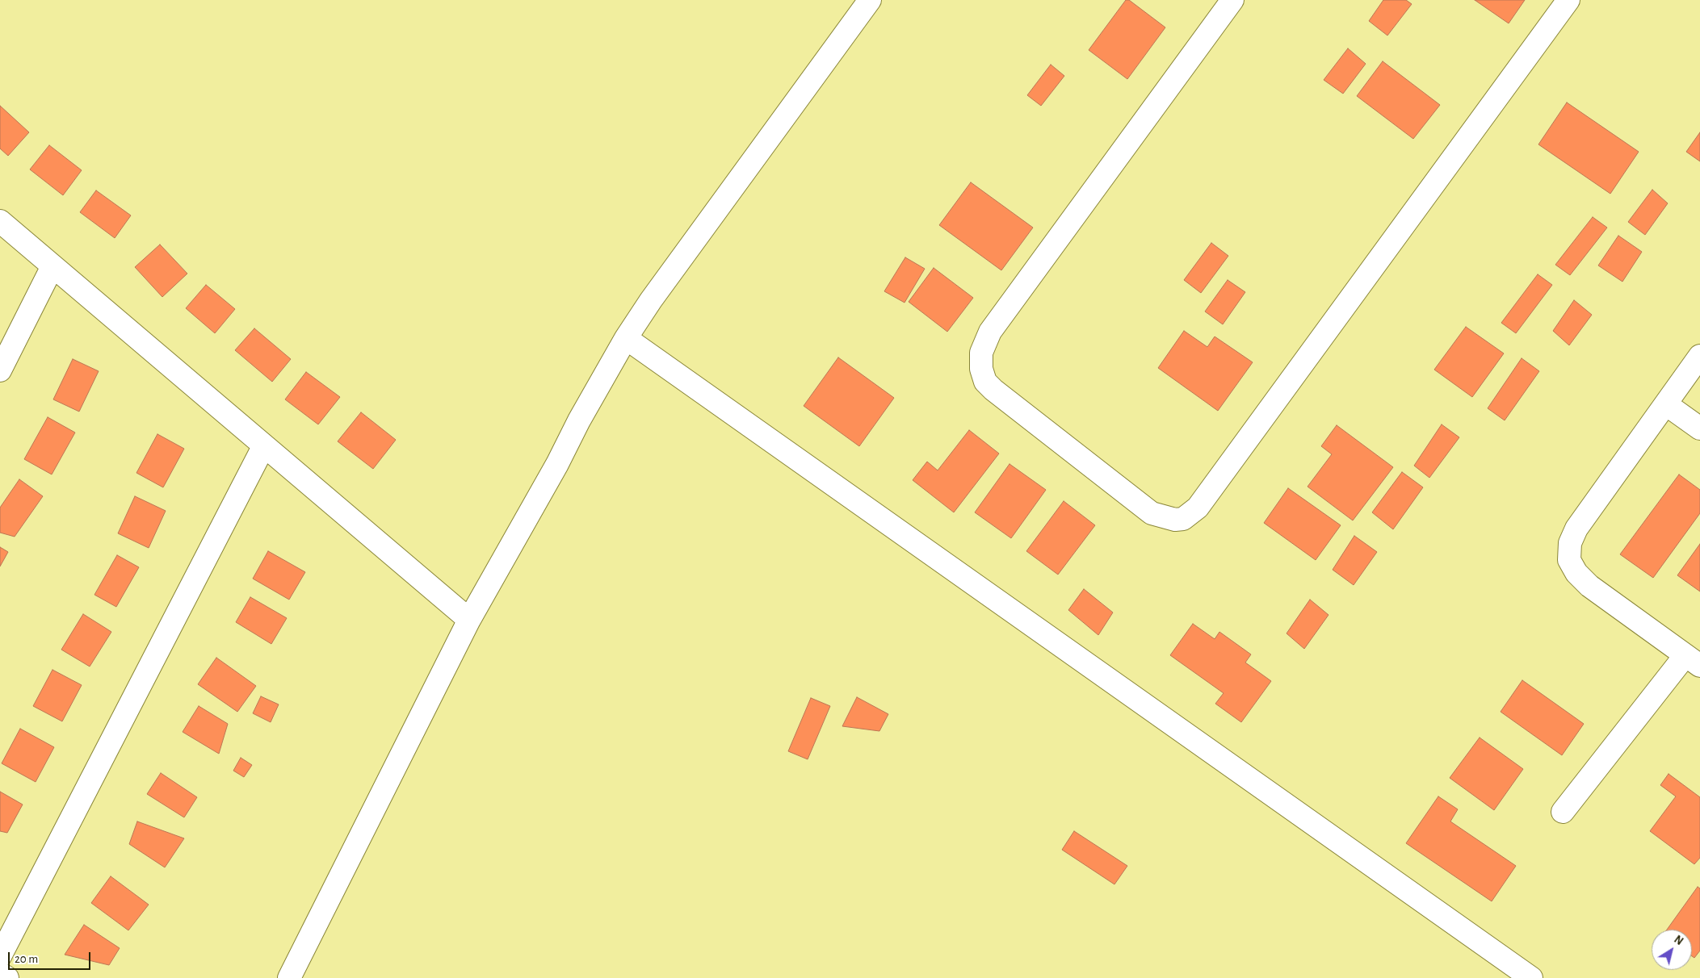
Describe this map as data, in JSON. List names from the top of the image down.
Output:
{
  "scale_bar": "20 m",
  "north": "top right"
}
